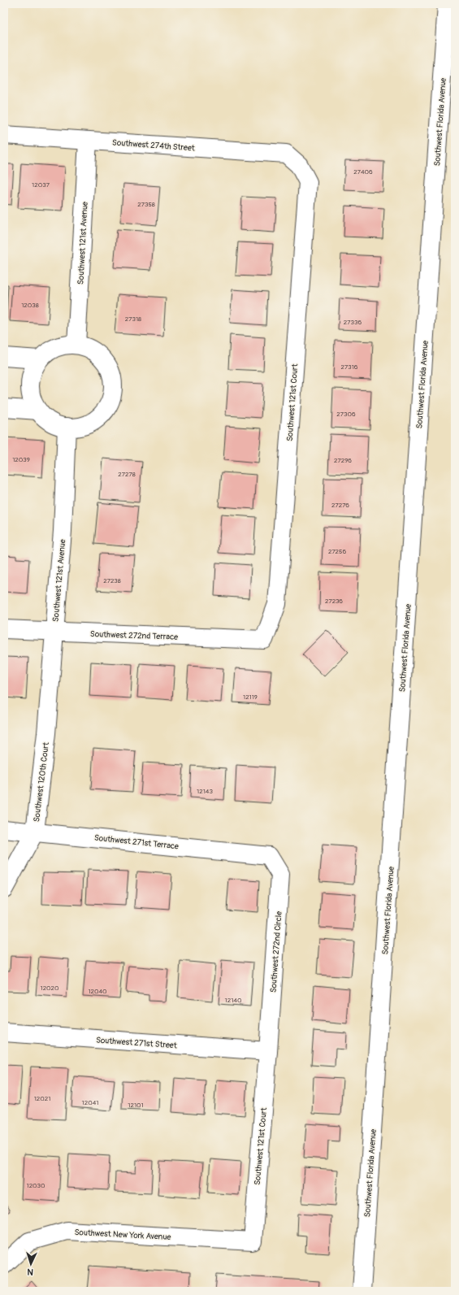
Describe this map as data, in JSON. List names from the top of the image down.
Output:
{
  "streets": {
    "street": [
      "Southwest Florida Avenue",
      "Southwest 274th Street",
      "Southwest 121st Avenue",
      "Southwest 121st Court",
      "Southwest 272nd Terrace",
      "Southwest 120th Court",
      "Southwest 271st Terrace",
      "Southwest 272nd Circle",
      "Southwest 271st Street",
      "Southwest New York Avenue"
    ]
  },
  "crossings": [
    ["Southwest 274th Street", "Southwest 121st Avenue"],
    ["Southwest 274th Street", "Southwest 121st Court"],
    ["Southwest 121st Avenue", "Southwest 272nd Terrace"],
    ["Southwest 121st Avenue", "Southwest 120th Court"],
    ["Southwest 121st Court", "Southwest 272nd Terrace"],
    ["Southwest 121st Court", "Southwest 272nd Circle"],
    ["Southwest 121st Court", "Southwest 271st Street"],
    ["Southwest 121st Court", "Southwest New York Avenue"],
    ["Southwest 120th Court", "Southwest 271st Terrace"],
    ["Southwest 271st Terrace", "Southwest 272nd Circle"],
    ["Southwest 272nd Circle", "Southwest 271st Street"]
  ],
  "house_numbers": [
    "27406",
    "12037",
    "27358",
    "12038",
    "27318",
    "27336",
    "27316",
    "27306",
    "12039",
    "27296",
    "27278",
    "27276",
    "27256",
    "27238",
    "27236",
    "12119",
    "12143",
    "12020",
    "12040",
    "12140",
    "12021",
    "12041",
    "12101",
    "12030"
  ],
  "north": "bottom"
}
